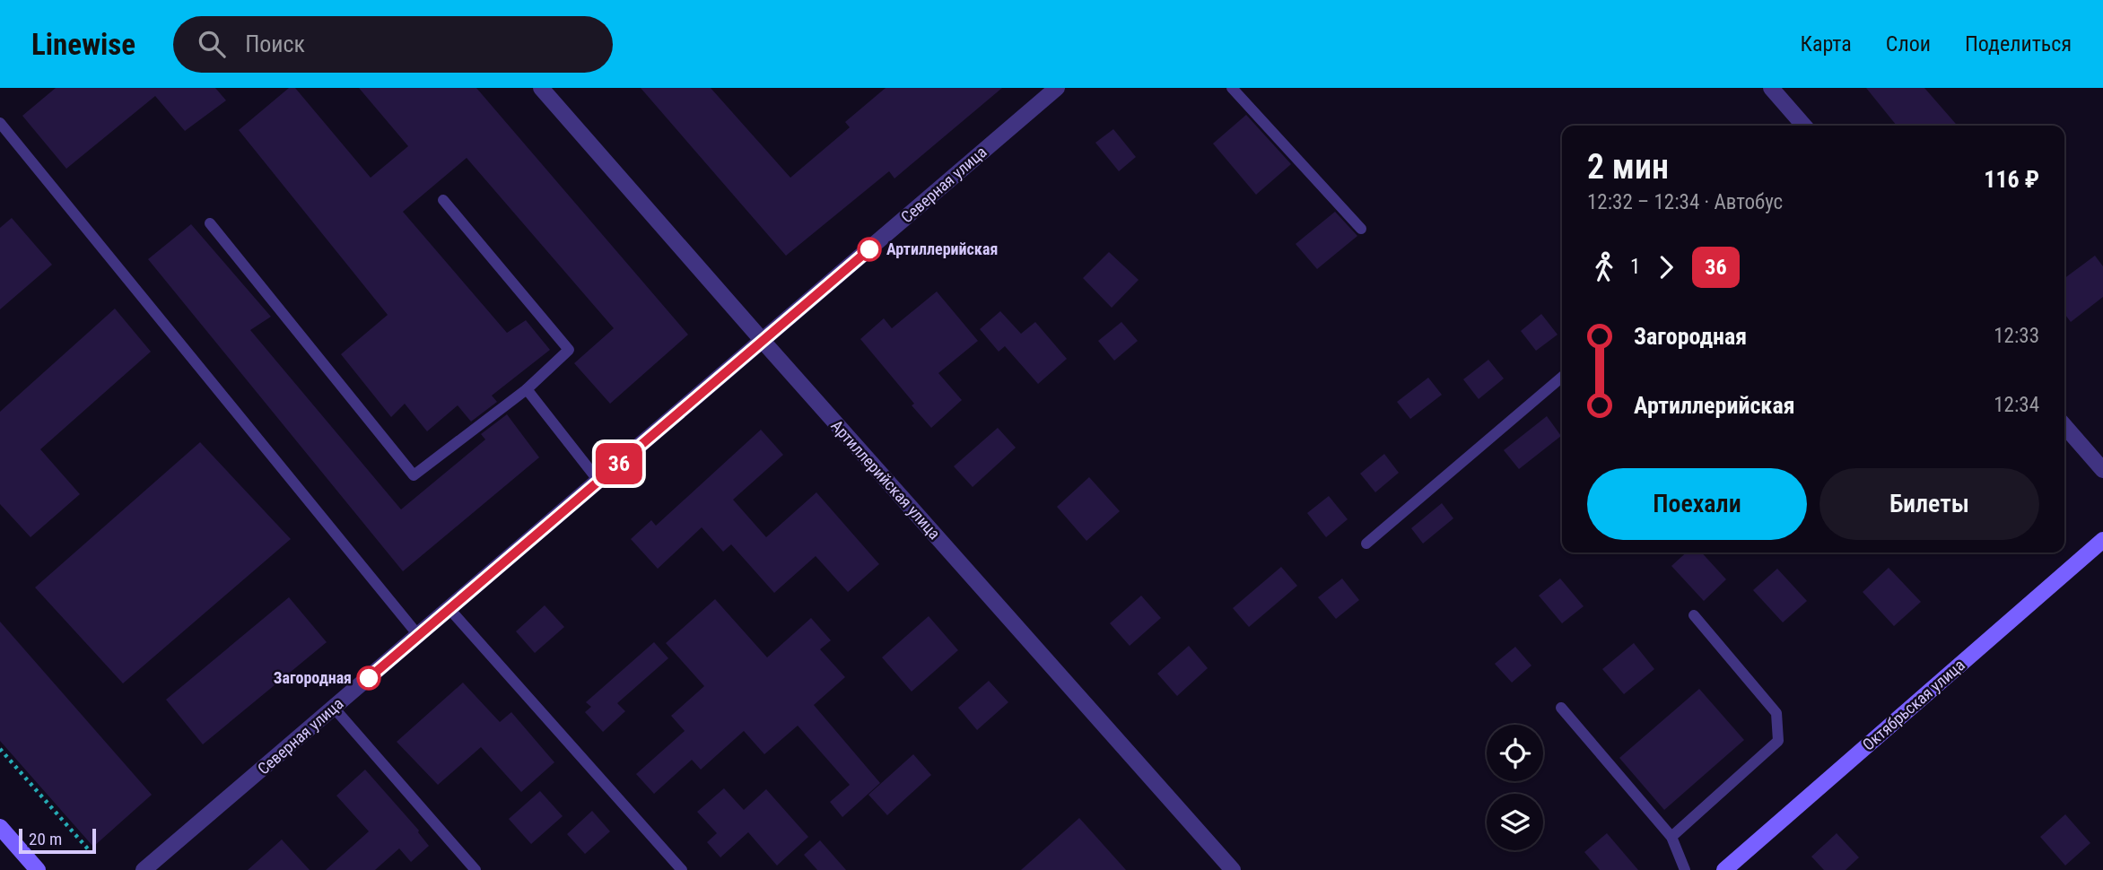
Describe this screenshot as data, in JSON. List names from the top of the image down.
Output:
{
  "streets": {
    "main road": ["Октябрьская улица"],
    "street": ["Северная улица", "Артиллерийская улица"]
  },
  "crossings": [
    ["Северная улица", "Артиллерийская улица"]
  ],
  "places": ["Артиллерийская", "Загородная"],
  "lines": ["bus line 36"],
  "scale_bar": "20 m",
  "page": {
    "header": "Linewise",
    "search": "Поиск",
    "nav": ["Карта", "Слои", "Поделиться"],
    "on_map": "36",
    "heading": ["2 мин", "12:32 – 12:34 · Автобус", "116 ₽"],
    "legs": ["1", "36"],
    "list": [
      {
        "name": "Загородная",
        "value": "12:33"
      },
      {
        "name": "Артиллерийская",
        "value": "12:34"
      }
    ],
    "buttons": ["Поехали", "Билеты"],
    "scale": "20 m"
  }
}
